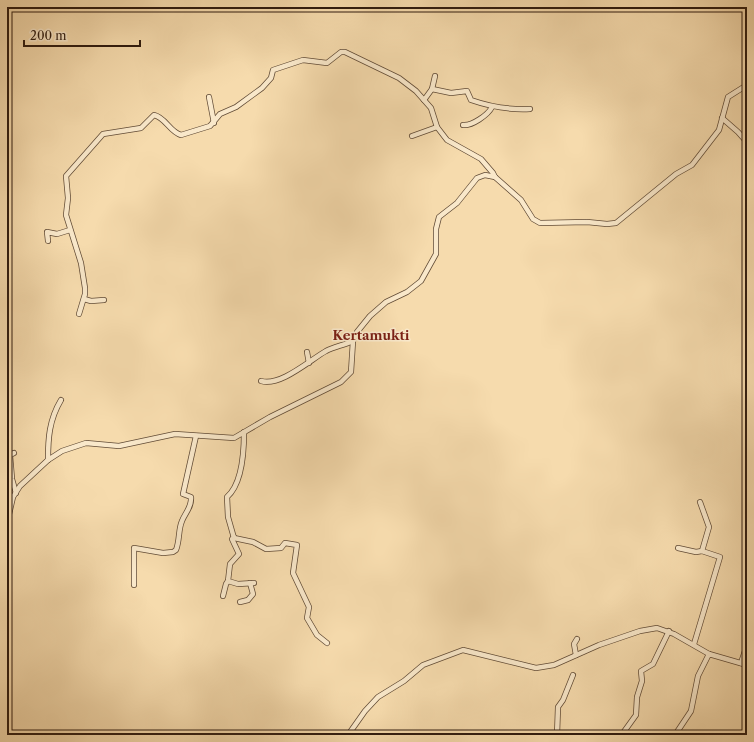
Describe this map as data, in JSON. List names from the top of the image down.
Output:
{
  "districts": ["Kertamukti"],
  "scale_bar": "200 m"
}
